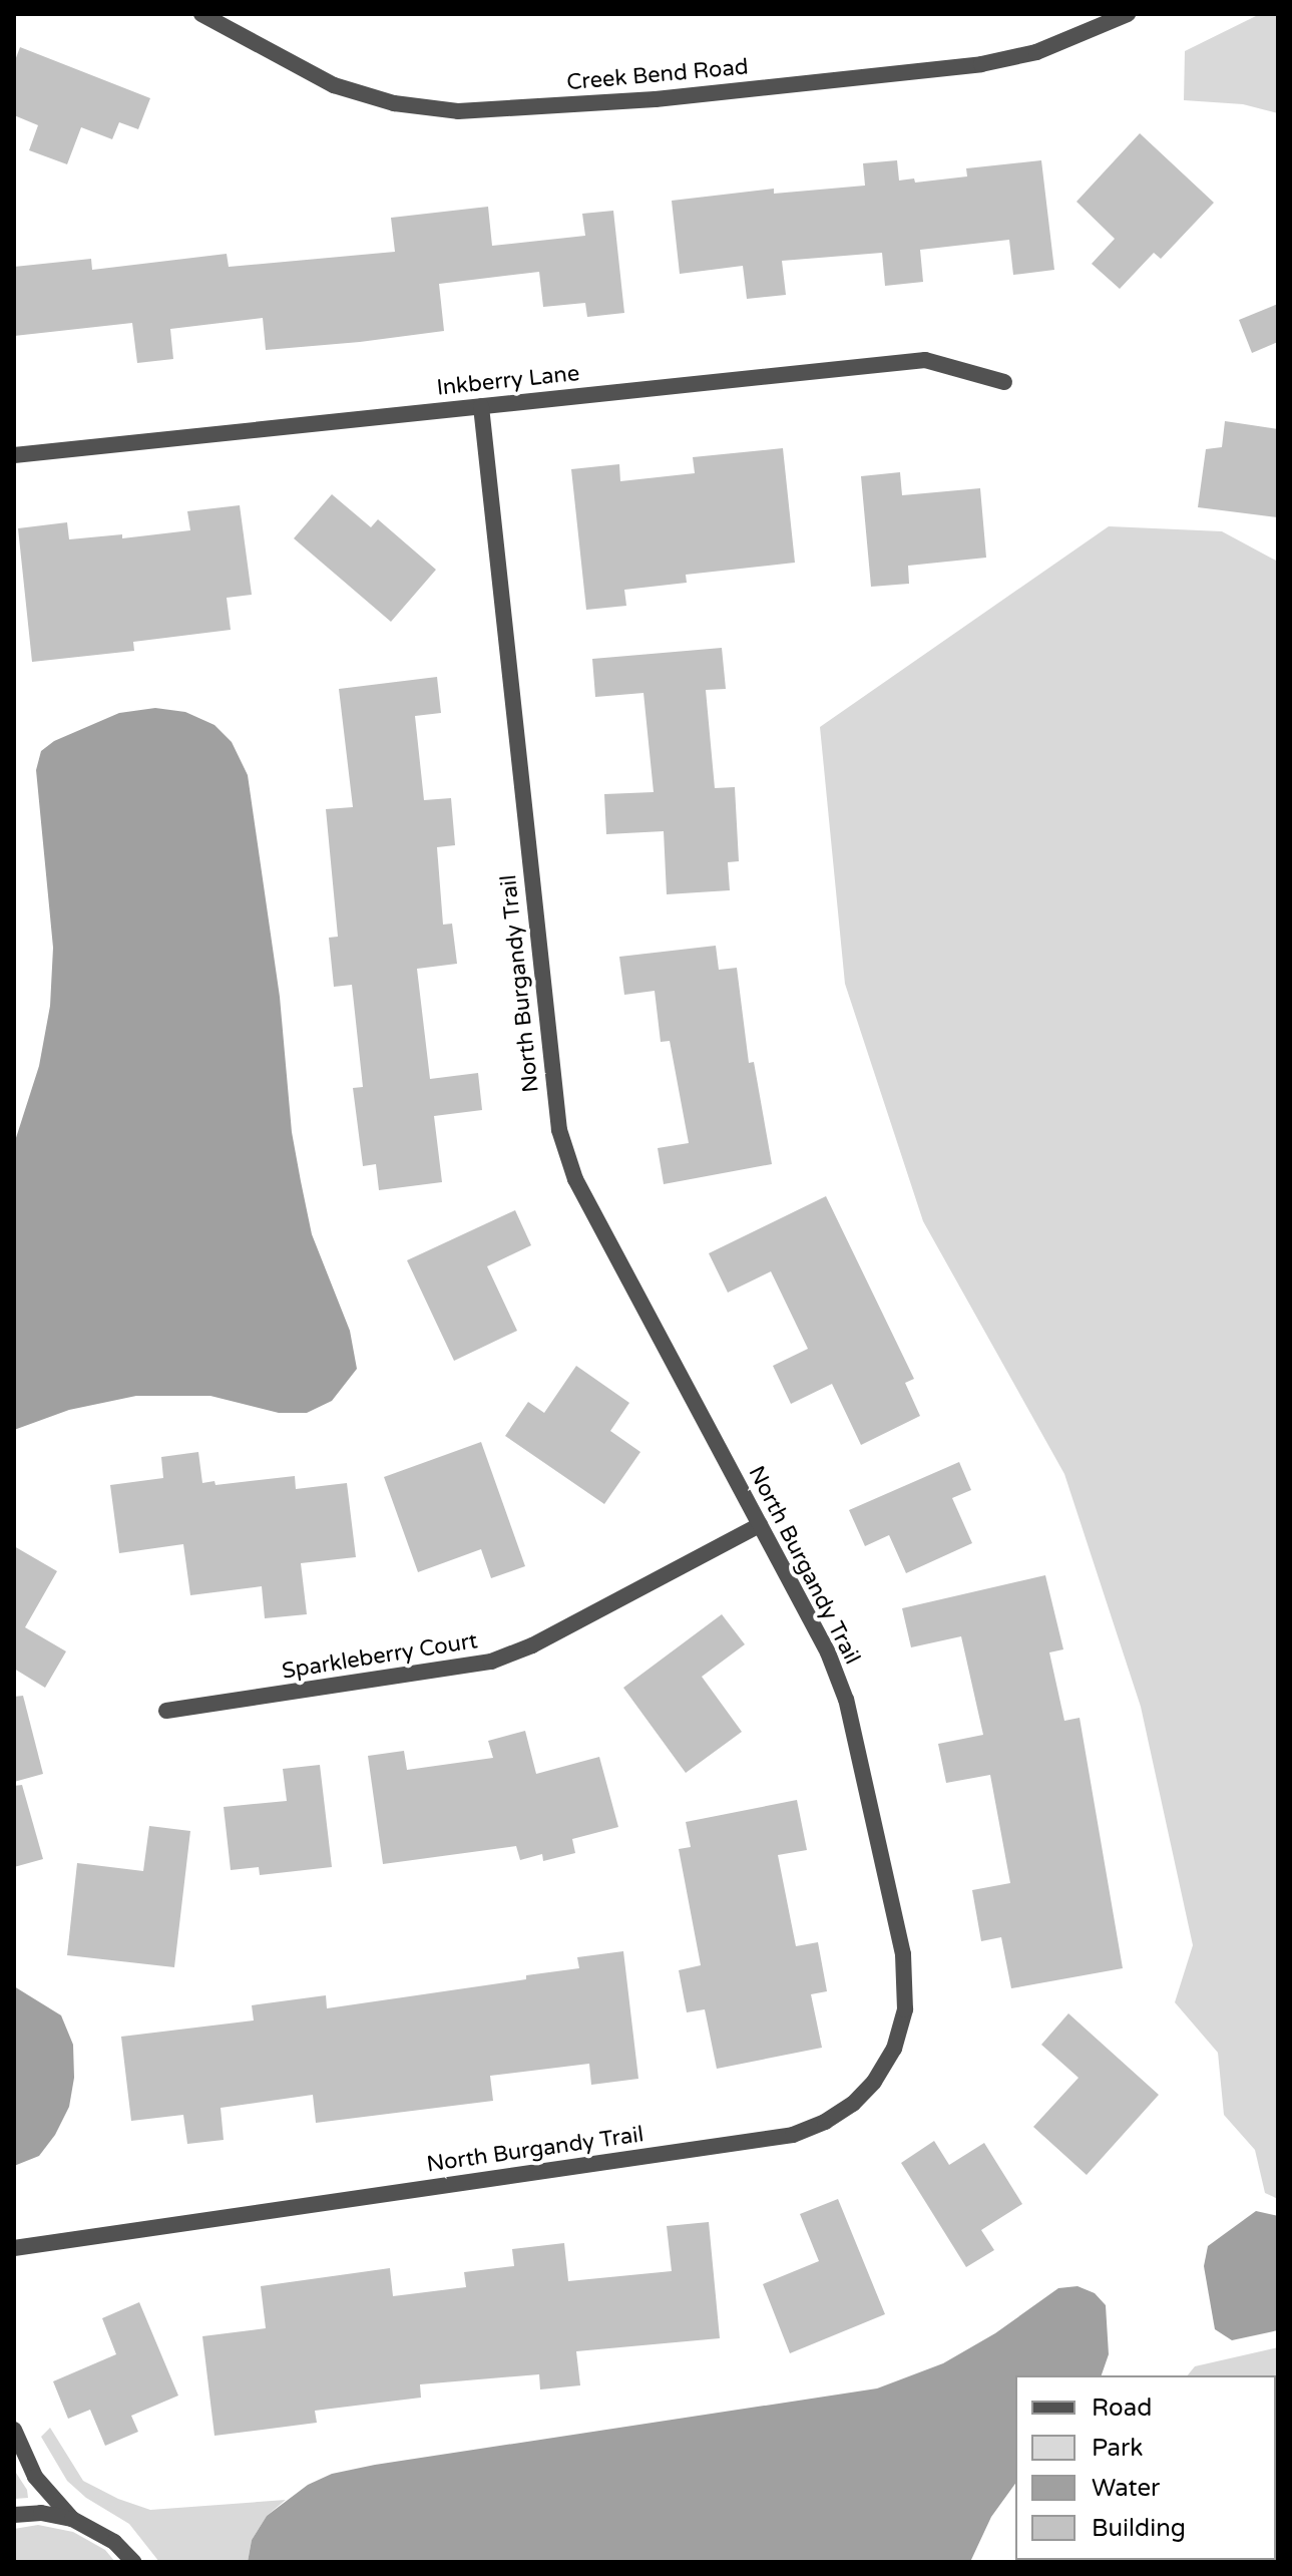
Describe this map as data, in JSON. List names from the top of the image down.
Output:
{
  "streets": {
    "street": [
      "Creek Bend Road",
      "Inkberry Lane",
      "North Burgandy Trail",
      "Sparkleberry Court"
    ]
  },
  "crossings": [
    ["Inkberry Lane", "North Burgandy Trail"],
    ["North Burgandy Trail", "Sparkleberry Court"]
  ],
  "legend": [
    "Road",
    "Park",
    "Water",
    "Building"
  ]
}
